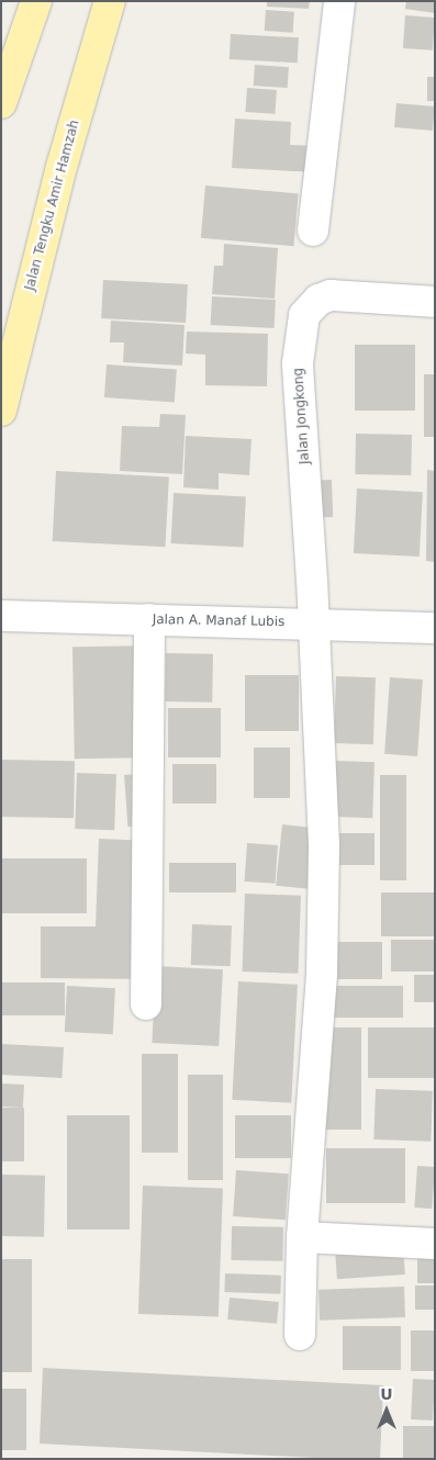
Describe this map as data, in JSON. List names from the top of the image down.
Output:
{
  "streets": {
    "main road": ["Jalan Tengku Amir Hamzah"],
    "street": ["Jalan Jongkong", "Jalan A. Manaf Lubis"]
  },
  "crossings": [
    ["Jalan Jongkong", "Jalan A. Manaf Lubis"]
  ],
  "north": "top"
}
